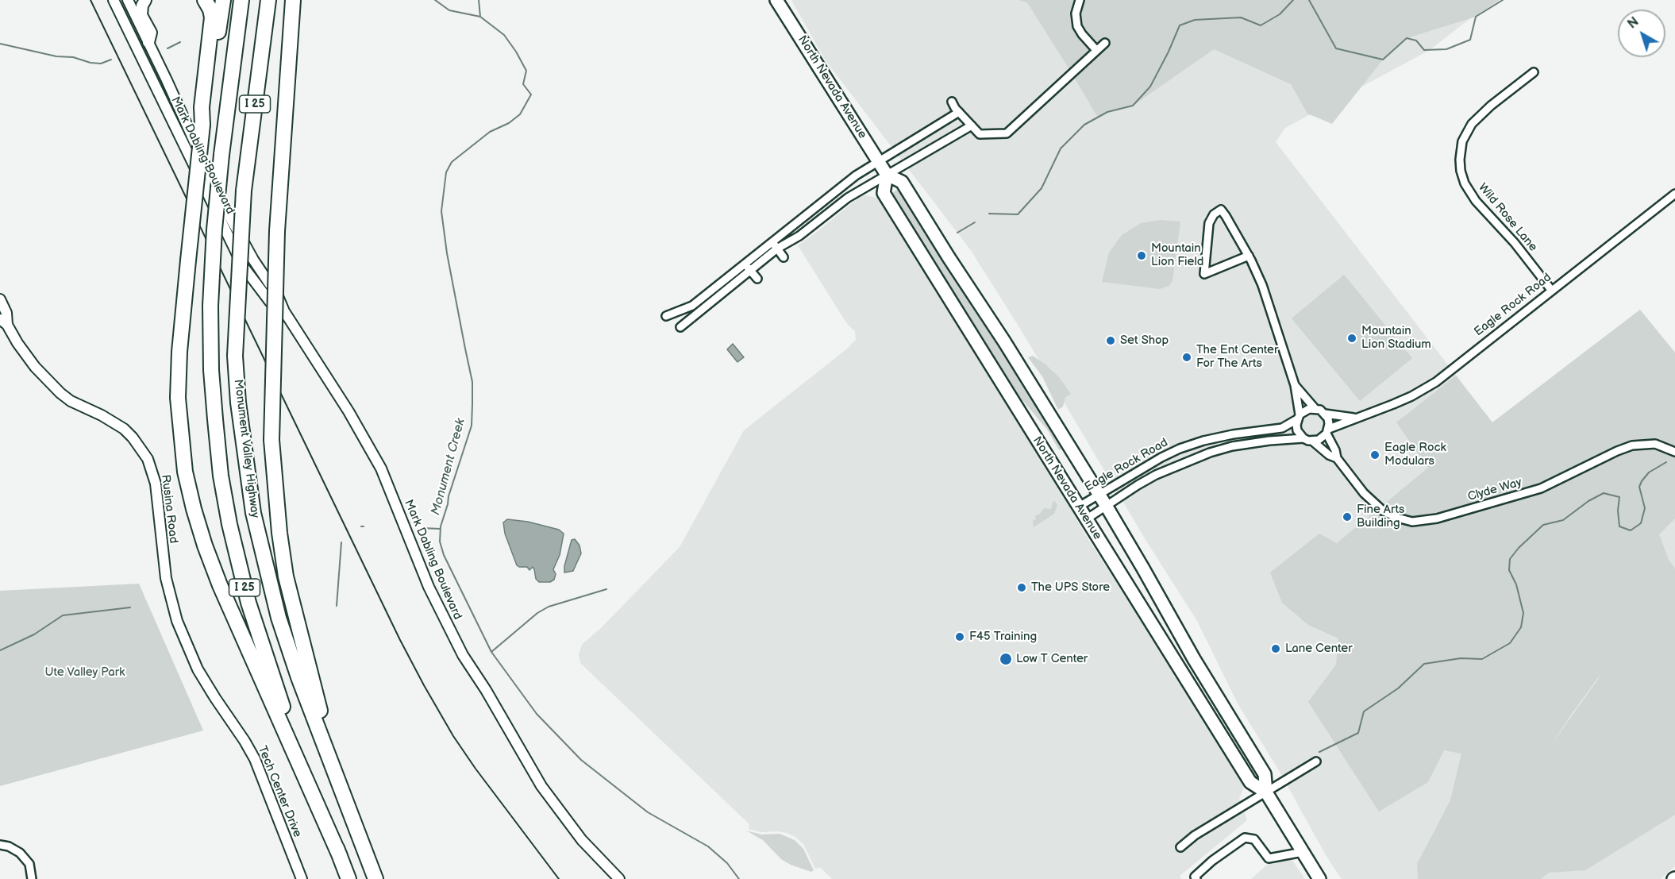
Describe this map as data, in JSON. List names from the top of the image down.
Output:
{
  "streets": {
    "highway": ["I 25", "Monument Valley Highway"],
    "main road": ["North Nevada Avenue"],
    "street": [
      "Mark Dabling Boulevard",
      "Wild Rose Lane",
      "Eagle Rock Road",
      "Clyde Way",
      "Rusina Road",
      "Tech Center Drive"
    ]
  },
  "crossings": [
    ["North Nevada Avenue", "Eagle Rock Road"],
    ["Wild Rose Lane", "Eagle Rock Road"],
    ["Rusina Road", "Tech Center Drive"]
  ],
  "water": ["Monument Creek"],
  "parks": ["Ute Valley Park"],
  "places": [
    "Mountain Lion Field",
    "Mountain Lion Stadium",
    "Set Shop",
    "The Ent Center For The Arts",
    "Eagle Rock Modulars",
    "Fine Arts Building",
    "The UPS Store",
    "F45 Training",
    "Lane Center",
    "Low T Center"
  ],
  "north": "top left"
}
